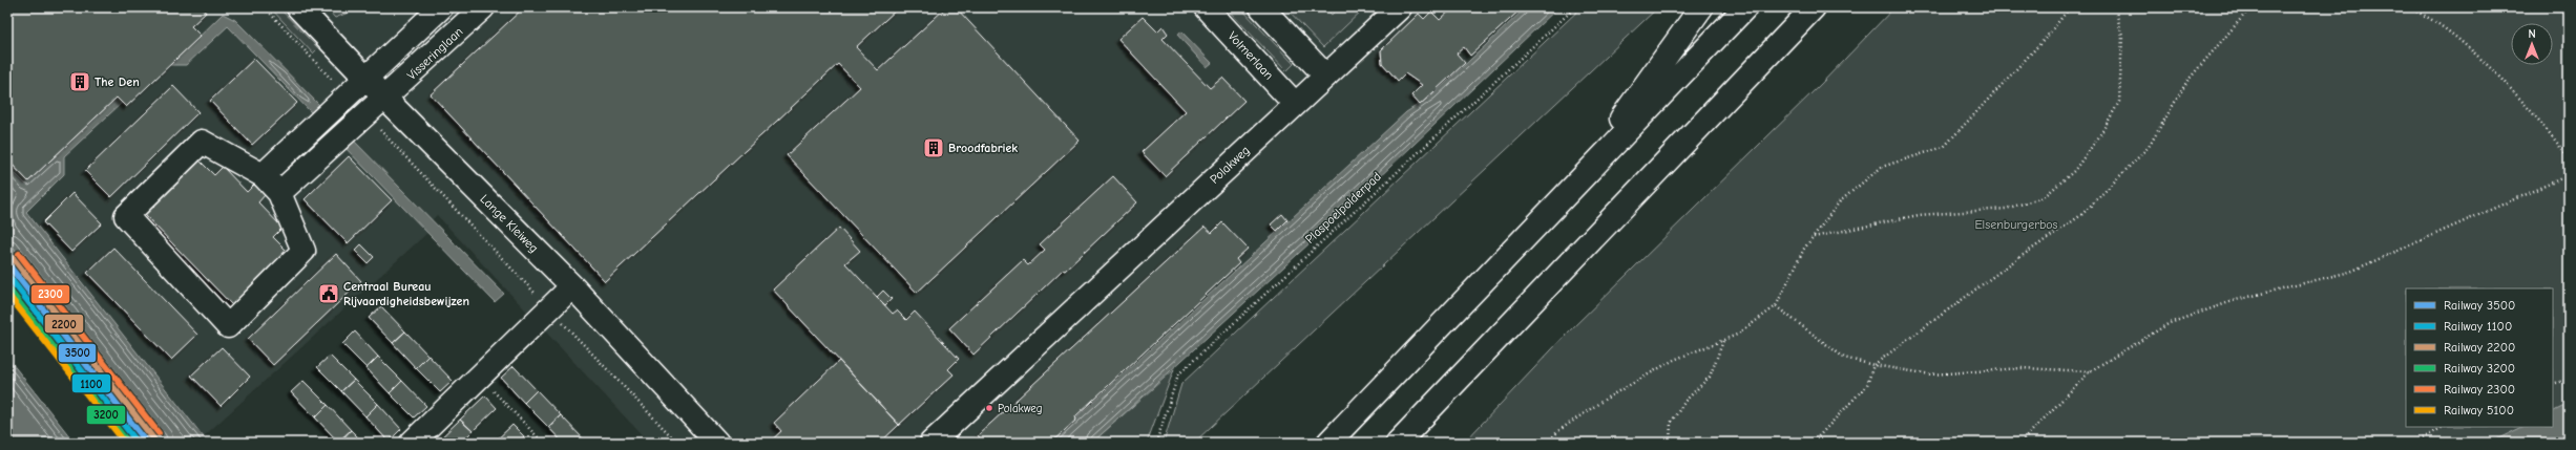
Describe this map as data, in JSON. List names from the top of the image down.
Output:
{
  "streets": {
    "main road": [
      "Visseringlaan",
      "Volmerlaan",
      "Polakweg",
      "Lange Kleiweg"
    ],
    "path": ["Plaspoelpolderpad"]
  },
  "crossings": [
    ["Visseringlaan", "Lange Kleiweg"],
    ["Volmerlaan", "Polakweg"]
  ],
  "parks": ["Elsenburgerbos"],
  "places": {
    "building": ["The Den", "Broodfabriek"],
    "public building": ["Centraal Bureau Rijvaardigheidsbewijzen"],
    "other": ["Polakweg"]
  },
  "lines": [
    "rail line 2300",
    "rail line 2200",
    "rail line 3500",
    "rail line 1100",
    "rail line 3200",
    "rail line 5100"
  ],
  "legend": [
    "Railway 3500",
    "Railway 1100",
    "Railway 2200",
    "Railway 3200",
    "Railway 2300",
    "Railway 5100"
  ],
  "north": "top"
}
